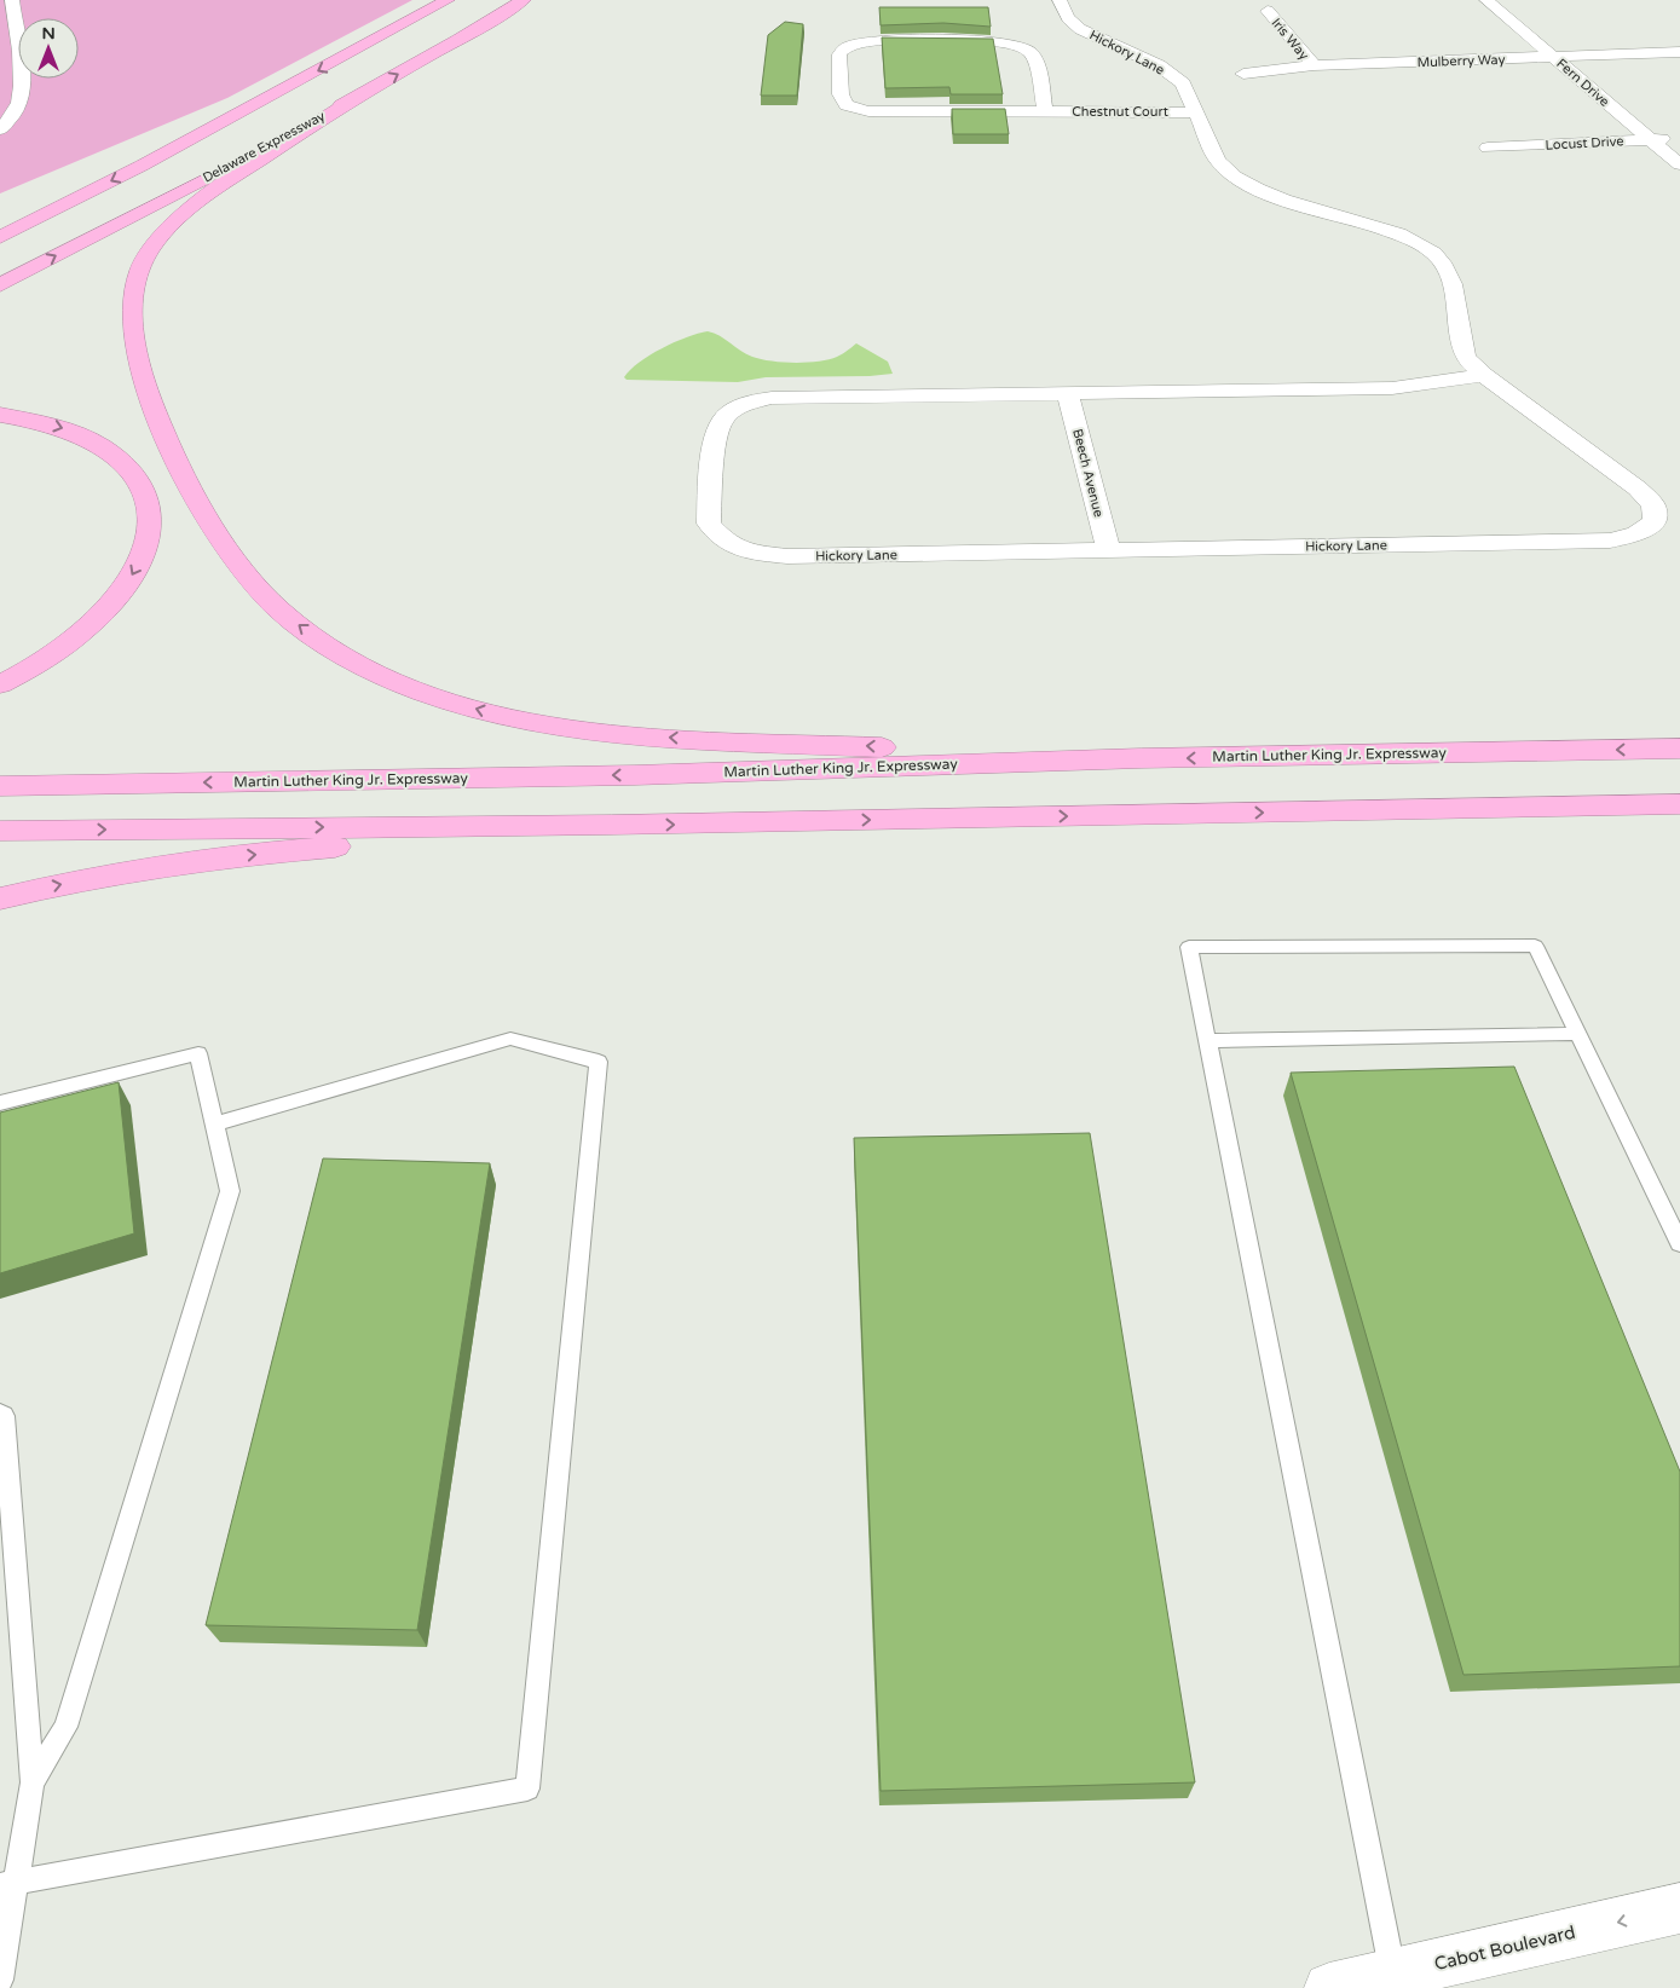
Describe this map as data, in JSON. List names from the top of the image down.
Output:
{
  "streets": {
    "highway": ["Delaware Expressway", "Martin Luther King Jr. Expressway"],
    "street": [
      "Iris Way",
      "Hickory Lane",
      "Mulberry Way",
      "Fern Drive",
      "Chestnut Court",
      "Locust Drive",
      "Beech Avenue",
      "Cabot Boulevard"
    ]
  },
  "crossings": [
    ["Iris Way", "Mulberry Way"],
    ["Hickory Lane", "Chestnut Court"],
    ["Hickory Lane", "Beech Avenue"],
    ["Mulberry Way", "Fern Drive"],
    ["Fern Drive", "Locust Drive"]
  ],
  "one_way": ["Cabot Boulevard"],
  "north": "top"
}
